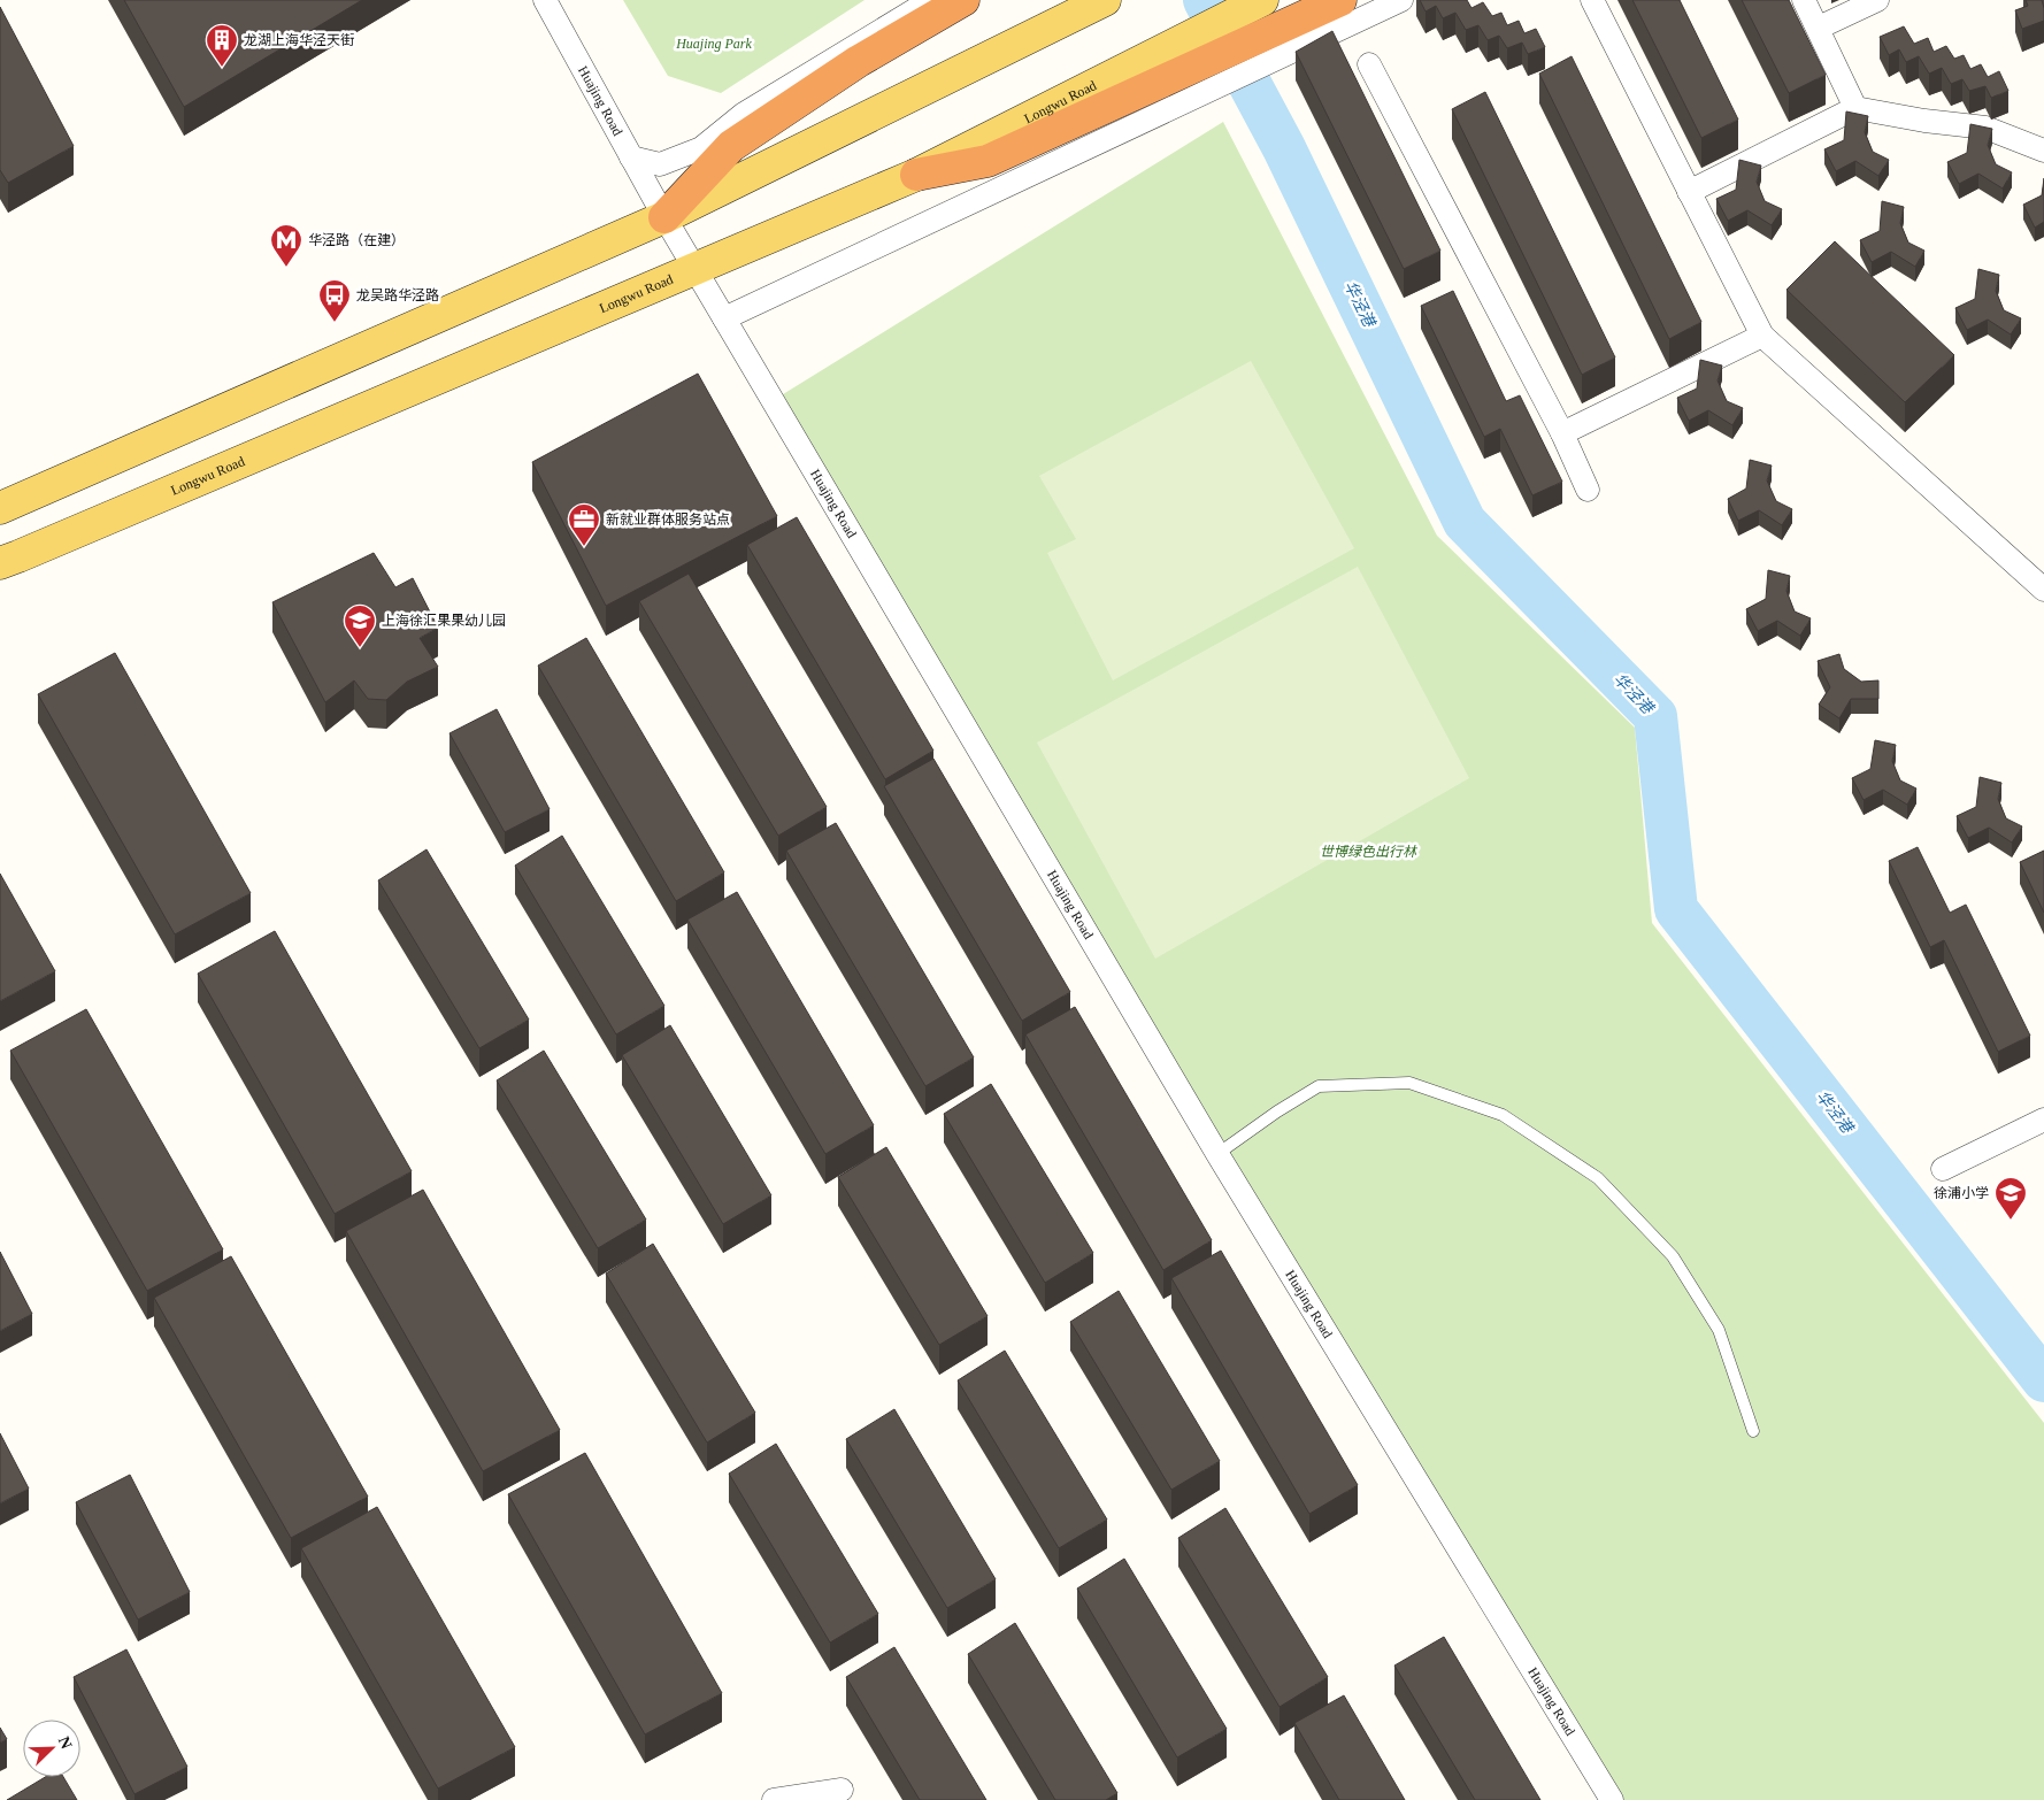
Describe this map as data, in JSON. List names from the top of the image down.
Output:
{
  "streets": {
    "main road": ["Longwu Road"],
    "street": ["Huajing Road"]
  },
  "crossings": [
    ["Huajing Road", "Longwu Road"]
  ],
  "water": ["华泾港"],
  "parks": ["Huajing Park", "世博绿色出行林"],
  "places": {
    "building": ["龙湖上海华泾天街"],
    "metro station": ["华泾路（在建）"],
    "bus stop": ["龙吴路华泾路"],
    "office": ["新就业群体服务站点"],
    "school or university": ["上海徐汇果果幼儿园", "徐浦小学"]
  },
  "north": "top right"
}
